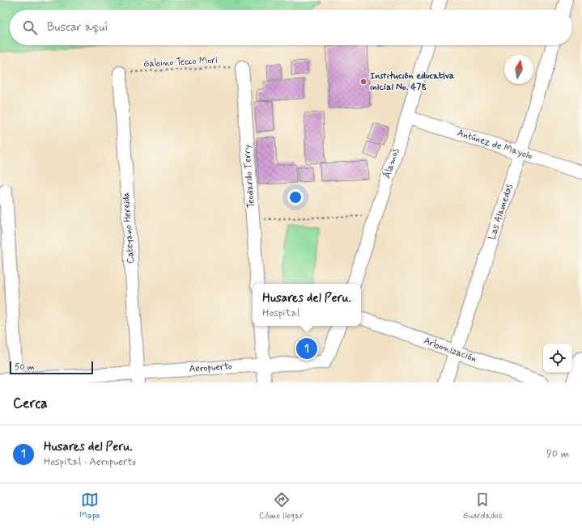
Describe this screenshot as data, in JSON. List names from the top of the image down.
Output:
{
  "streets": {
    "street": [
      "Antúnez de Mayolo",
      "Álamos",
      "Teodardo Terry",
      "Las Alamedas",
      "Cateyano Hereida",
      "Arbonización",
      "Aeropuerto"
    ],
    "path": ["Gabino Tecco Mori"]
  },
  "crossings": [
    ["Gabino Tecco Mori", "Teodardo Terry"],
    ["Gabino Tecco Mori", "Cateyano Hereida"],
    ["Antúnez de Mayolo", "Álamos"],
    ["Antúnez de Mayolo", "Las Alamedas"],
    ["Las Alamedas", "Arbonización"],
    ["Cateyano Hereida", "Aeropuerto"]
  ],
  "places": ["Institución educativa inicial No. 478"],
  "scale_bar": "50 m",
  "north": "top",
  "page": {
    "search": "Buscar aquí",
    "popup": ["Husares del Peru.", "Hospital"],
    "pins": "1",
    "scale": "50 m",
    "heading": "Cerca",
    "list": [
      {
        "mark": "1",
        "name": "Husares del Peru.",
        "note": "Hospital · Aeropuerto",
        "value": "90 m"
      }
    ],
    "nav": ["Mapa", "Cómo llegar", "Guardados"]
  }
}
